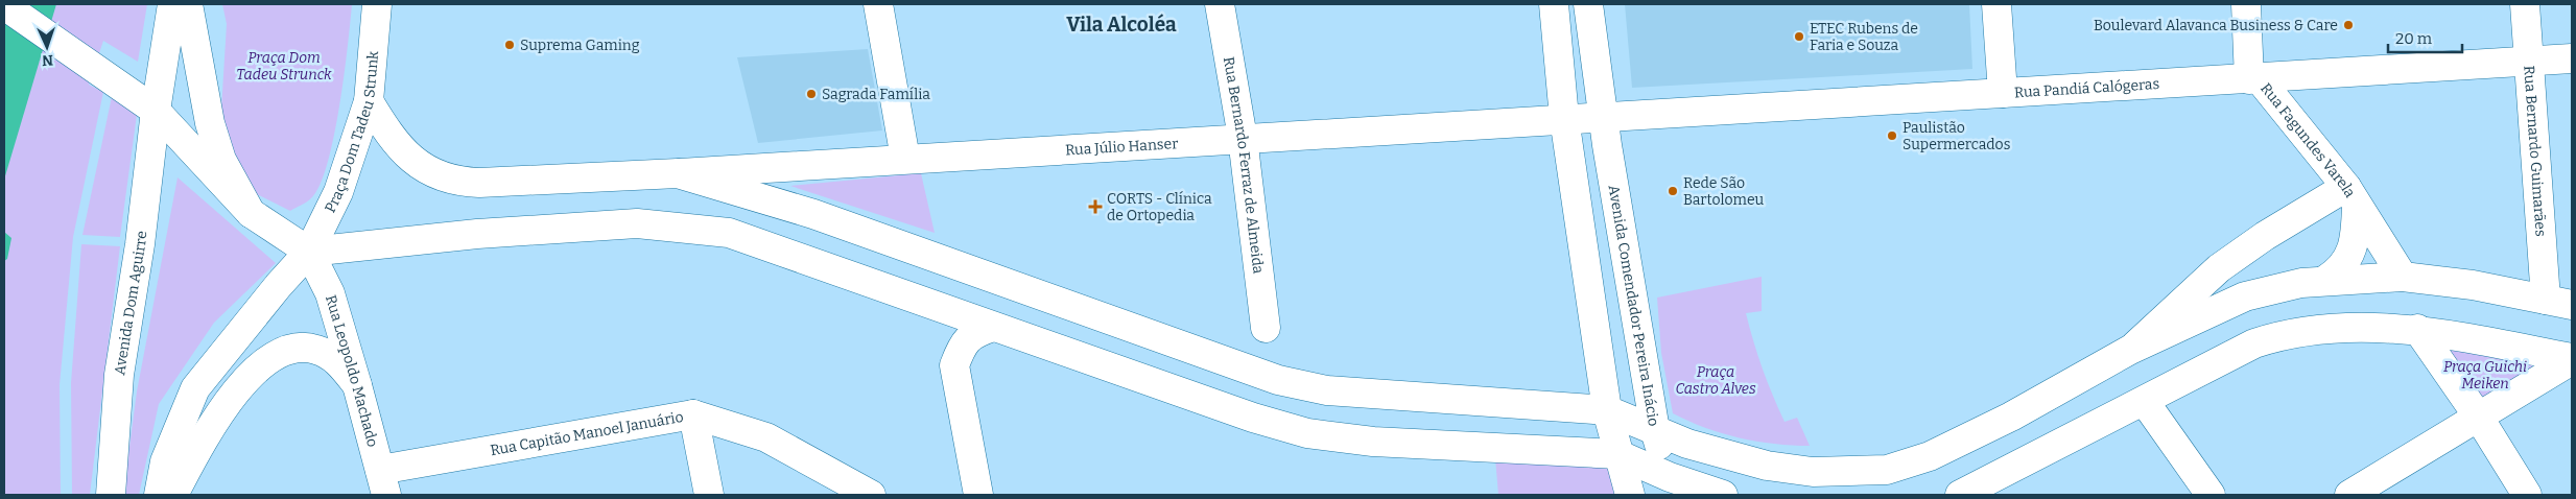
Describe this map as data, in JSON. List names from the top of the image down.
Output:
{
  "streets": {
    "main road": [
      "Rua Pandiá Calógeras",
      "Praça Dom Tadeu Strunk",
      "Rua Fagundes Varela",
      "Rua Júlio Hanser",
      "Rua Bernardo Guimarães",
      "Rua Bernardo Ferraz de Almeida",
      "Avenida Dom Aguirre",
      "Avenida Comendador Pereira Inácio",
      "Rua Leopoldo Machado",
      "Rua Capitão Manoel Januário"
    ]
  },
  "crossings": [
    ["Rua Pandiá Calógeras", "Rua Fagundes Varela"],
    ["Rua Pandiá Calógeras", "Rua Bernardo Guimarães"],
    ["Rua Pandiá Calógeras", "Avenida Comendador Pereira Inácio"],
    ["Praça Dom Tadeu Strunk", "Rua Júlio Hanser"],
    ["Praça Dom Tadeu Strunk", "Rua Leopoldo Machado"],
    ["Rua Júlio Hanser", "Rua Bernardo Ferraz de Almeida"],
    ["Rua Leopoldo Machado", "Rua Capitão Manoel Januário"]
  ],
  "districts": ["Vila Alcoléa"],
  "parks": ["Praça Dom Tadeu Strunck", "Praça Guichi Meiken", "Praça Castro Alves"],
  "places": {
    "other": [
      "Boulevard Alavanca Business & Care",
      "ETEC Rubens de Faria e Souza",
      "Suprema Gaming",
      "Sagrada Família",
      "Paulistão Supermercados",
      "Rede São Bartolomeu"
    ],
    "health": ["CORTS - Clínica de Ortopedia"]
  },
  "scale_bar": "20 m",
  "north": "bottom"
}
